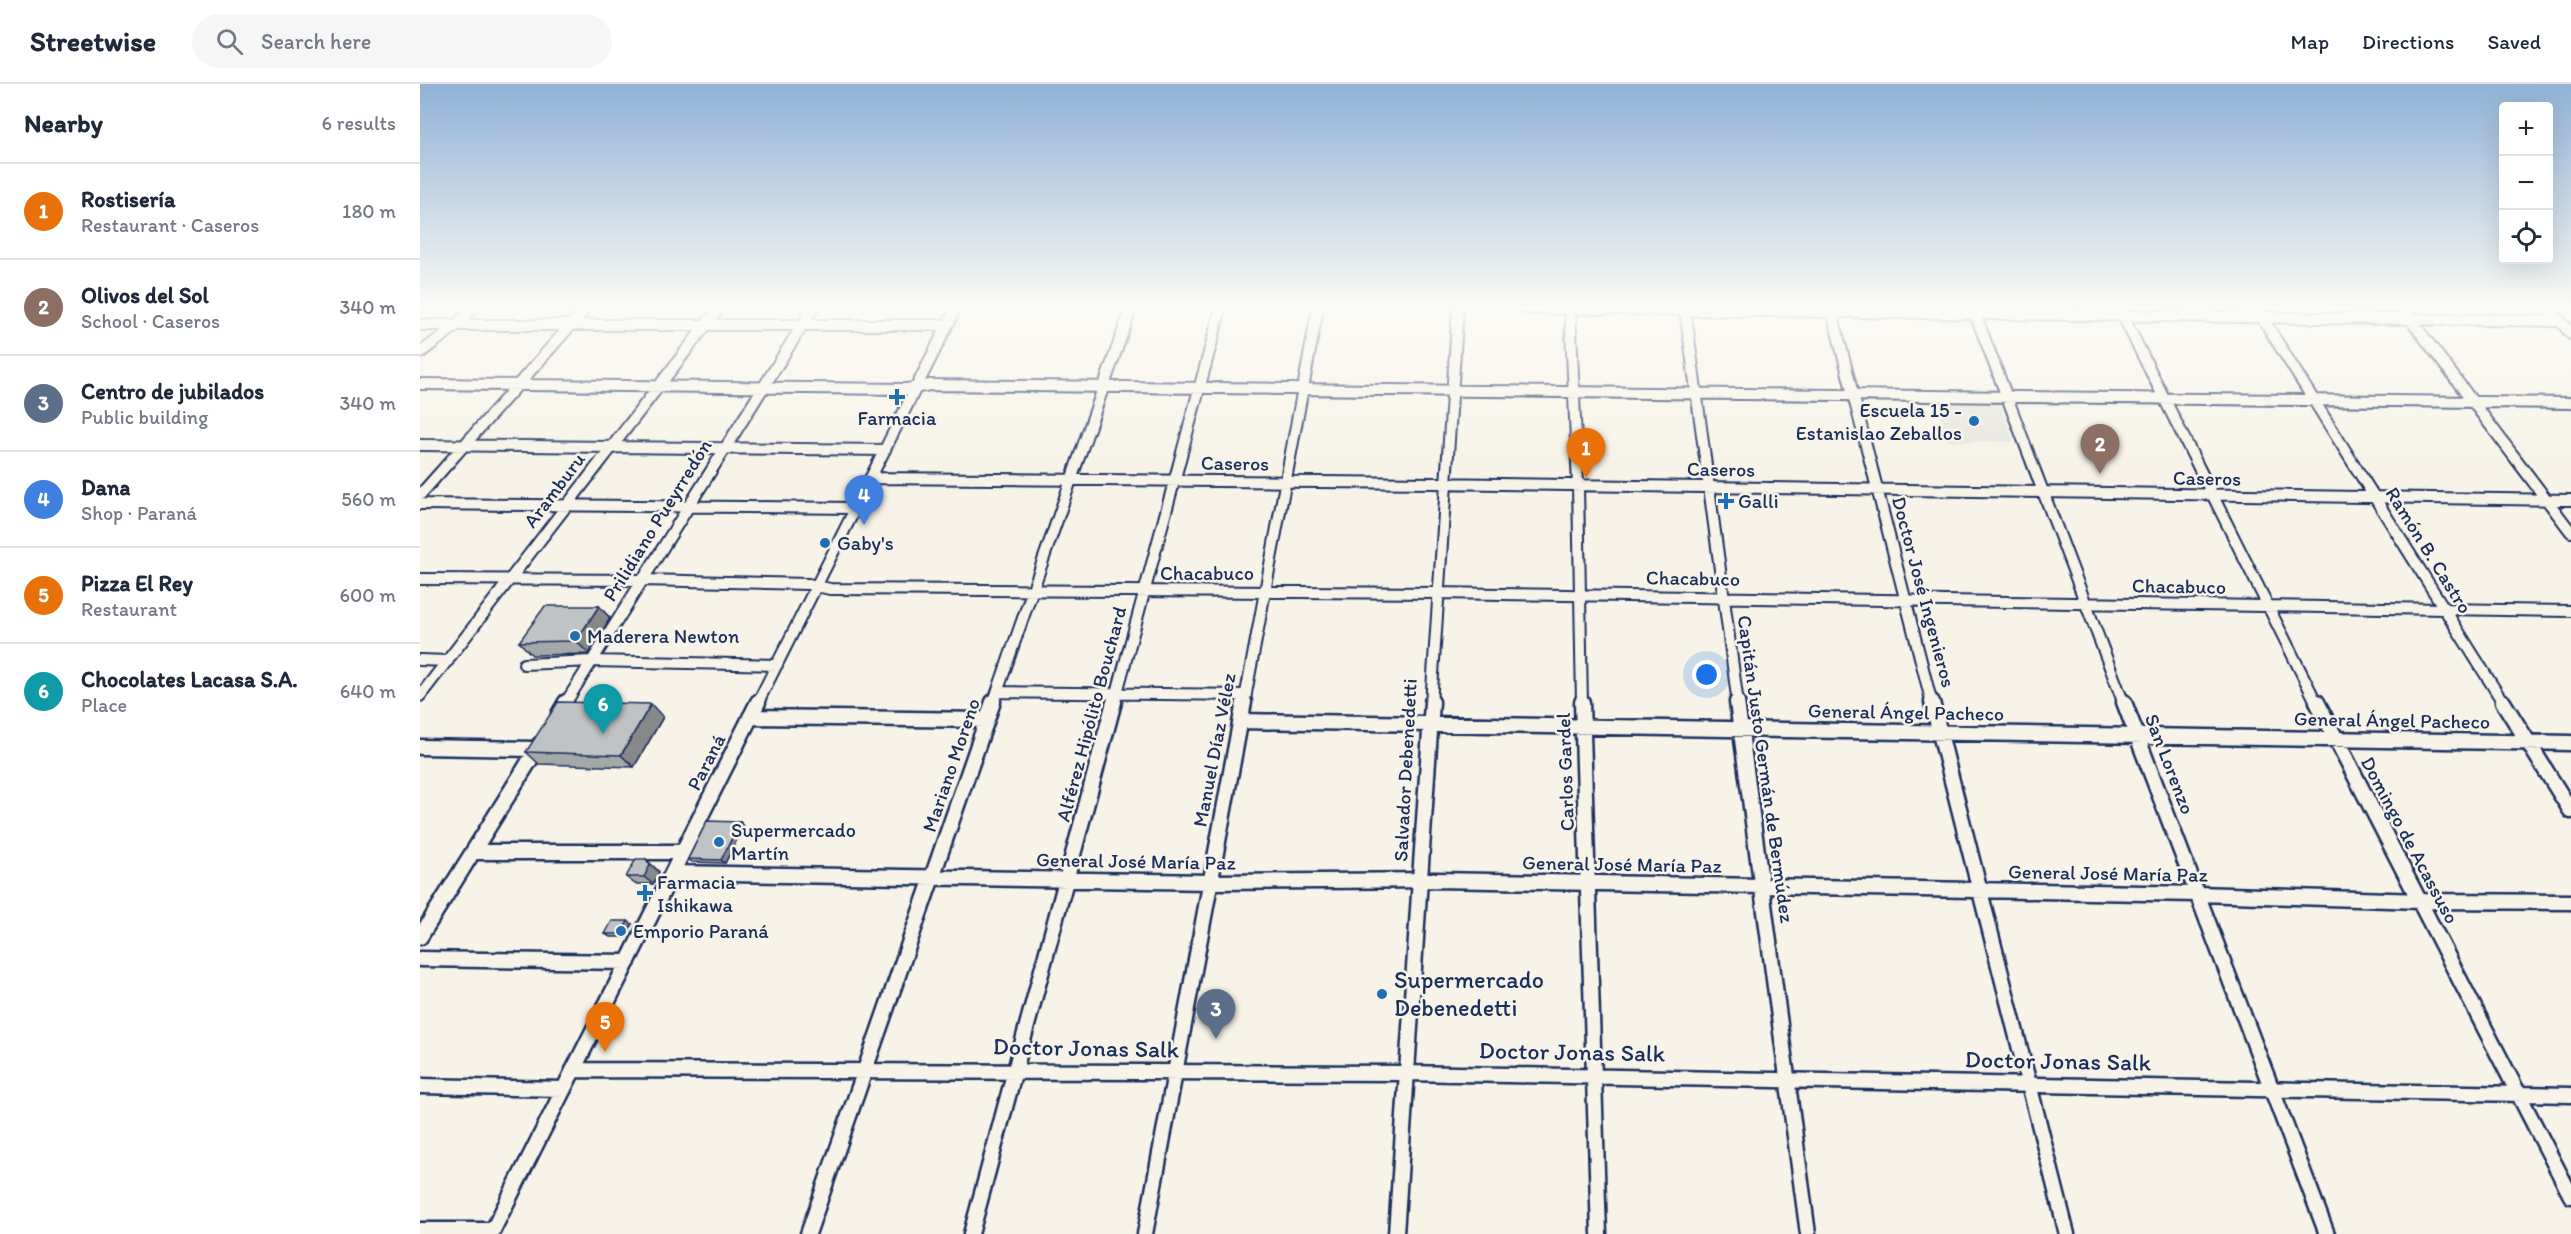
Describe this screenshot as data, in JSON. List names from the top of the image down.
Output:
{
  "streets": {
    "street": [
      "Caseros",
      "Aramburu",
      "Prilidiano Pueyrredón",
      "Ramón B. Castro",
      "Chacabuco",
      "Doctor José Ingenieros",
      "General Ángel Pacheco",
      "Alférez Hipólito Bouchard",
      "Manuel Díaz Vélez",
      "Paraná",
      "San Lorenzo",
      "Mariano Moreno",
      "Capitán Justo Germán de Bermúdez",
      "Salvador Debenedetti",
      "Carlos Gardel",
      "Domingo de Acassuso",
      "General José María Paz",
      "Doctor Jonas Salk"
    ]
  },
  "crossings": [
    ["Caseros", "Ramón B. Castro"],
    ["Caseros", "Doctor José Ingenieros"],
    ["Caseros", "Alférez Hipólito Bouchard"],
    ["Caseros", "Manuel Díaz Vélez"],
    ["Caseros", "Paraná"],
    ["Caseros", "San Lorenzo"],
    ["Caseros", "Mariano Moreno"],
    ["Caseros", "Capitán Justo Germán de Bermúdez"],
    ["Caseros", "Salvador Debenedetti"],
    ["Caseros", "Carlos Gardel"],
    ["Caseros", "Domingo de Acassuso"],
    ["Aramburu", "Chacabuco"],
    ["Prilidiano Pueyrredón", "Chacabuco"],
    ["Ramón B. Castro", "Chacabuco"],
    ["Ramón B. Castro", "General Ángel Pacheco"],
    ["Chacabuco", "Doctor José Ingenieros"],
    ["Chacabuco", "Alférez Hipólito Bouchard"],
    ["Chacabuco", "Manuel Díaz Vélez"],
    ["Chacabuco", "Paraná"],
    ["Chacabuco", "San Lorenzo"],
    ["Chacabuco", "Mariano Moreno"],
    ["Chacabuco", "Capitán Justo Germán de Bermúdez"],
    ["Chacabuco", "Salvador Debenedetti"],
    ["Chacabuco", "Carlos Gardel"],
    ["Chacabuco", "Domingo de Acassuso"],
    ["Doctor José Ingenieros", "General Ángel Pacheco"],
    ["Doctor José Ingenieros", "General José María Paz"],
    ["Doctor José Ingenieros", "Doctor Jonas Salk"],
    ["General Ángel Pacheco", "Manuel Díaz Vélez"],
    ["General Ángel Pacheco", "San Lorenzo"],
    ["General Ángel Pacheco", "Capitán Justo Germán de Bermúdez"],
    ["General Ángel Pacheco", "Salvador Debenedetti"],
    ["General Ángel Pacheco", "Carlos Gardel"],
    ["General Ángel Pacheco", "Domingo de Acassuso"],
    ["Alférez Hipólito Bouchard", "General José María Paz"],
    ["Alférez Hipólito Bouchard", "Doctor Jonas Salk"],
    ["Manuel Díaz Vélez", "General José María Paz"],
    ["Manuel Díaz Vélez", "Doctor Jonas Salk"],
    ["Paraná", "General José María Paz"],
    ["Paraná", "Doctor Jonas Salk"],
    ["San Lorenzo", "General José María Paz"],
    ["San Lorenzo", "Doctor Jonas Salk"],
    ["Mariano Moreno", "General José María Paz"],
    ["Mariano Moreno", "Doctor Jonas Salk"],
    ["Capitán Justo Germán de Bermúdez", "General José María Paz"],
    ["Capitán Justo Germán de Bermúdez", "Doctor Jonas Salk"],
    ["Salvador Debenedetti", "General José María Paz"],
    ["Salvador Debenedetti", "Doctor Jonas Salk"],
    ["Carlos Gardel", "General José María Paz"],
    ["Carlos Gardel", "Doctor Jonas Salk"],
    ["Domingo de Acassuso", "General José María Paz"],
    ["Domingo de Acassuso", "Doctor Jonas Salk"]
  ],
  "places": {
    "health": ["Farmacia", "Galli", "Farmacia Ishikawa"],
    "other": [
      "Escuela 15 - Estanislao Zeballos",
      "Gaby's",
      "Maderera Newton",
      "Supermercado Martín",
      "Emporio Paraná",
      "Supermercado Debenedetti"
    ]
  },
  "page": {
    "header": "Streetwise",
    "search": "Search here",
    "nav": ["Map", "Directions", "Saved"],
    "heading": ["Nearby", "6 results"],
    "map_buttons": ["+", "−"],
    "list": [
      {
        "mark": "1",
        "name": "Rostisería",
        "note": "Restaurant · Caseros",
        "value": "180 m"
      },
      {
        "mark": "2",
        "name": "Olivos del Sol",
        "note": "School · Caseros",
        "value": "340 m"
      },
      {
        "mark": "3",
        "name": "Centro de jubilados",
        "note": "Public building",
        "value": "340 m"
      },
      {
        "mark": "4",
        "name": "Dana",
        "note": "Shop · Paraná",
        "value": "560 m"
      },
      {
        "mark": "5",
        "name": "Pizza El Rey",
        "note": "Restaurant",
        "value": "600 m"
      },
      {
        "mark": "6",
        "name": "Chocolates Lacasa S.A.",
        "note": "Place",
        "value": "640 m"
      }
    ],
    "pins": [
      "2",
      "1",
      "4",
      "6",
      "3",
      "5"
    ]
  }
}
